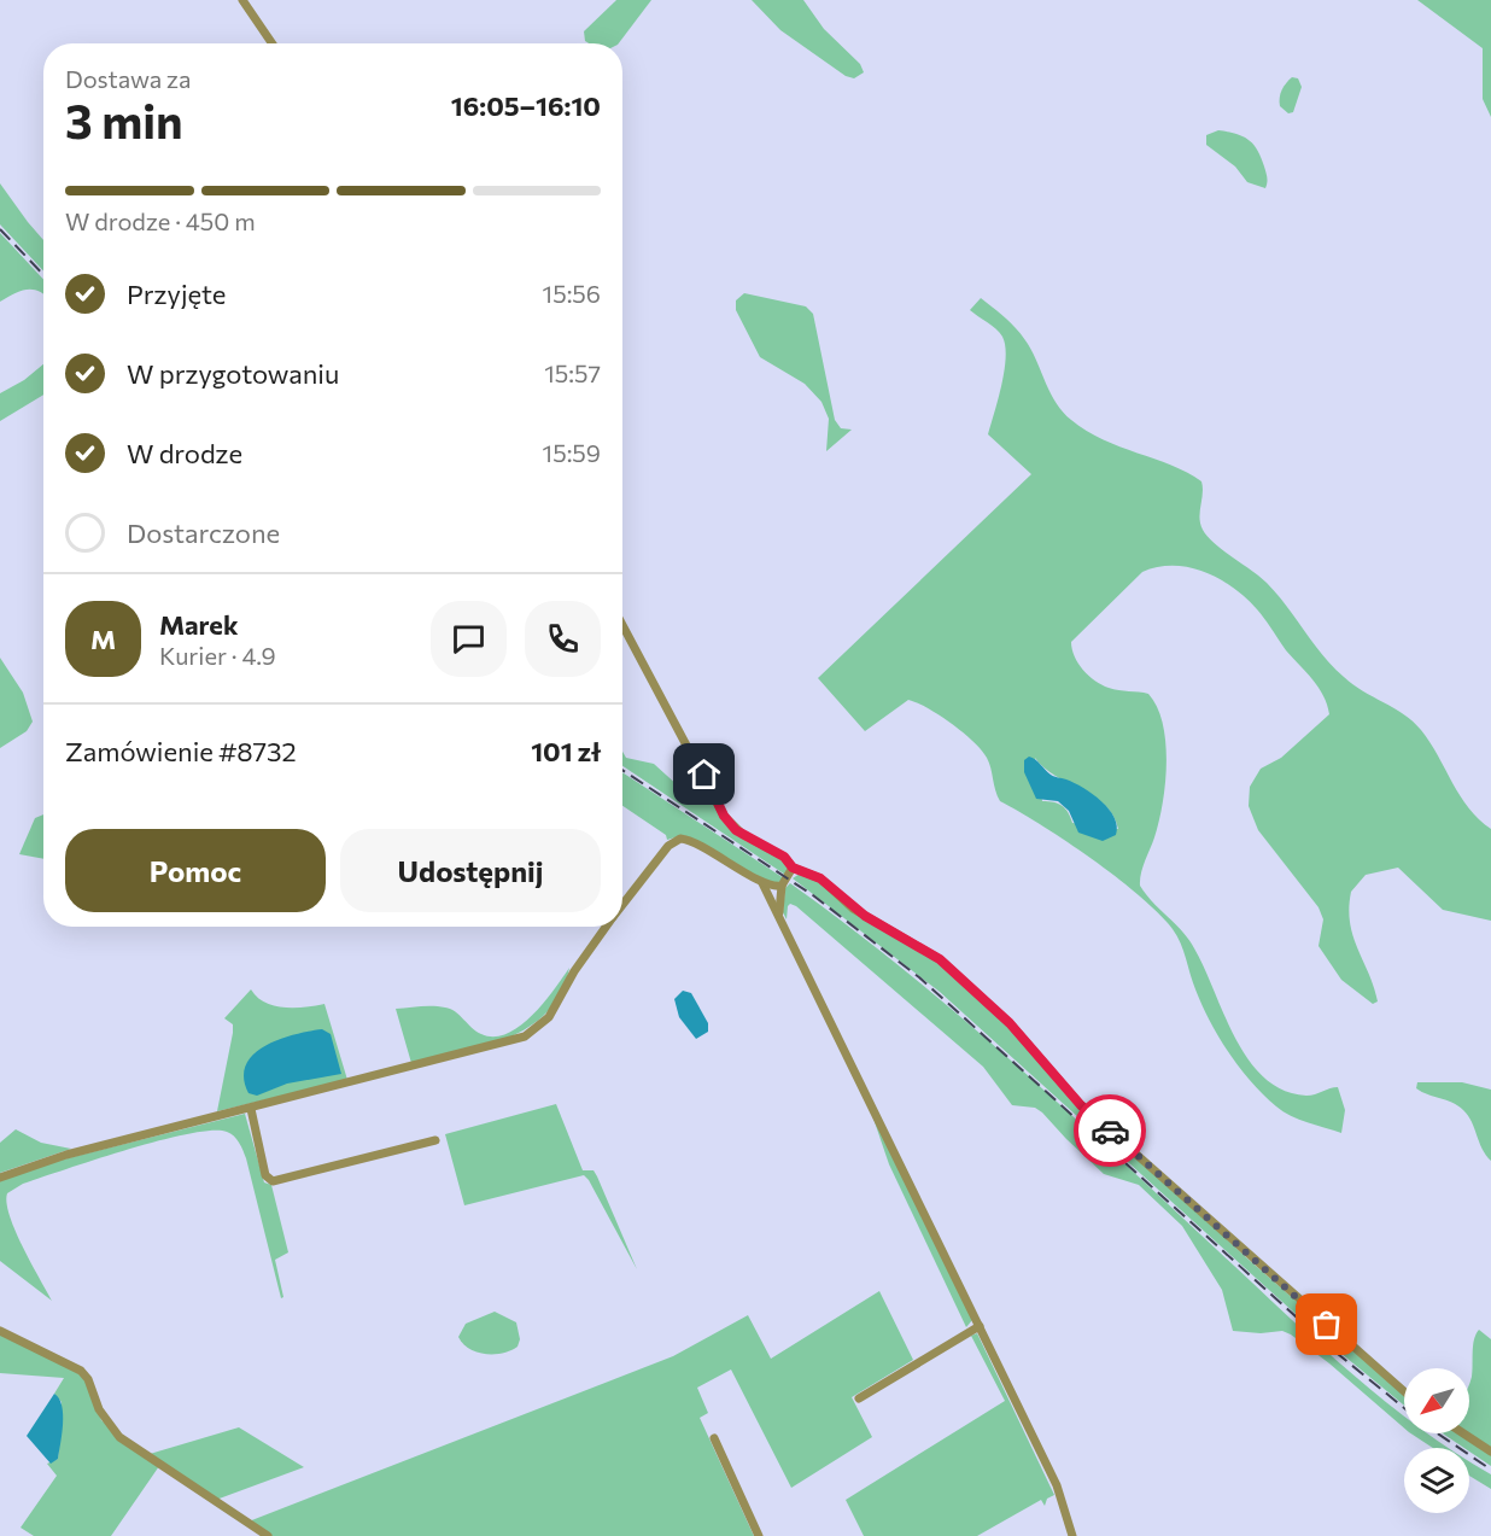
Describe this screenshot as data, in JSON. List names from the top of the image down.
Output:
{
  "north": "bottom left",
  "page": {
    "heading": ["3 min", "Dostawa za", "16:05–16:10"],
    "panel": [
      "Marek",
      "Kurier · 4.9",
      "Zamówienie #8732",
      "101 zł"
    ],
    "bar": "W drodze · 450 m",
    "list": [
      ["Przyjęte", "15:56"],
      ["W przygotowaniu", "15:57"],
      ["W drodze", "15:59"],
      "Dostarczone"
    ],
    "round": "M",
    "buttons": ["Pomoc", "Udostępnij"]
  }
}
